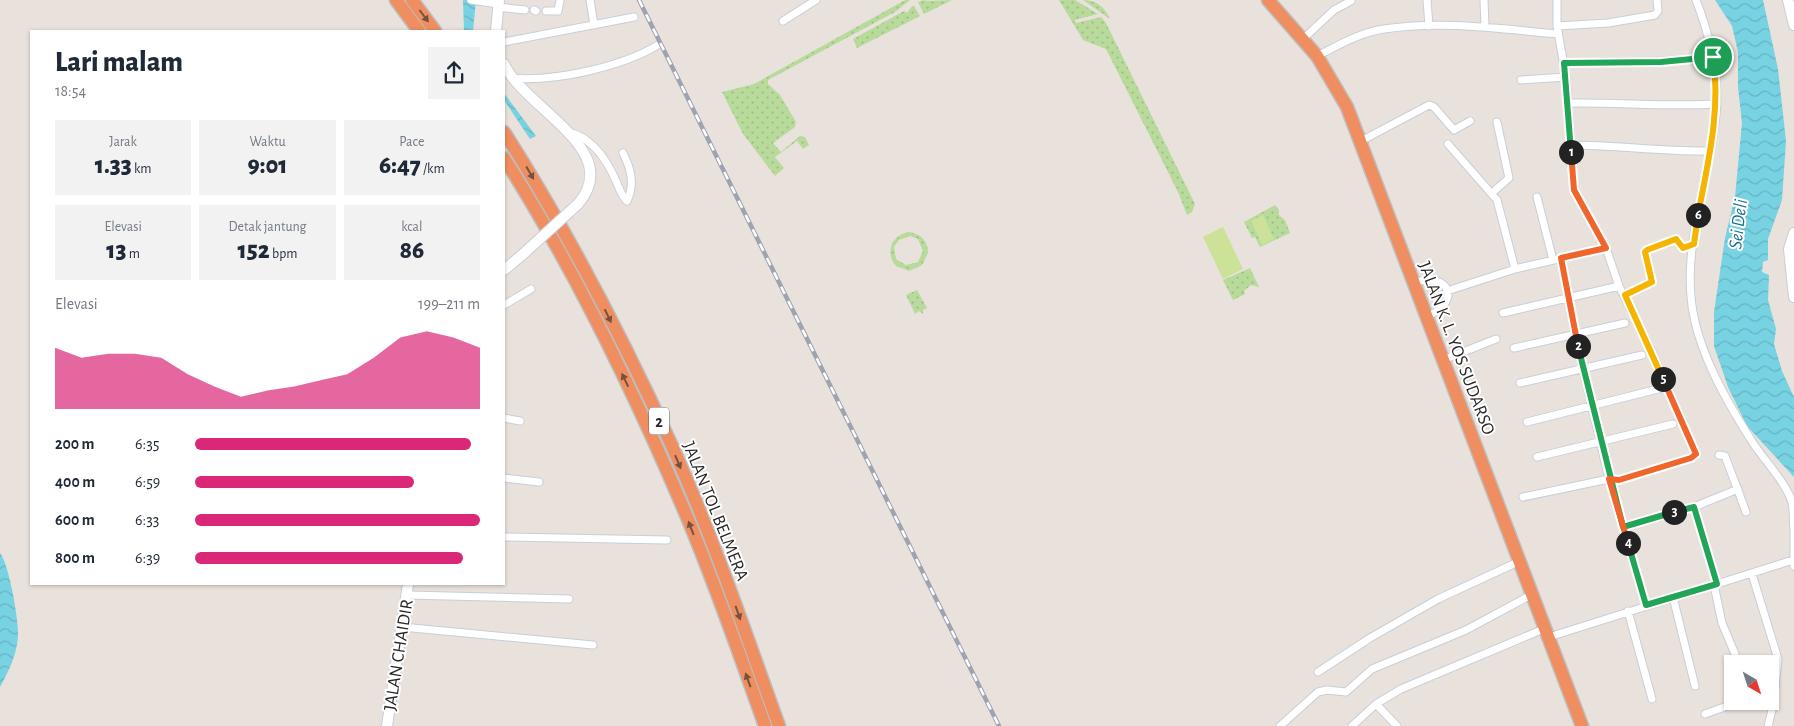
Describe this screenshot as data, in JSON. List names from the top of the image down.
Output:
{
  "streets": {
    "highway": ["JALAN K. L. YOS SUDARSO", "2", "JALAN TOL BELMERA"],
    "street": ["JALAN CHAIDIR"]
  },
  "water": ["Sei Deli"],
  "north": "bottom right",
  "page": {
    "heading": ["Lari malam", "18:54"],
    "stats": [
      ["Jarak", "1.33 km"],
      ["Waktu", "9:01"],
      ["Pace", "6:47 /km"],
      ["Elevasi", "13 m"],
      ["Detak jantung", "152 bpm"],
      ["kcal", "86"]
    ],
    "pins": [
      "1",
      "6",
      "2",
      "5",
      "3",
      "4"
    ],
    "chart": ["Elevasi", "199–211 m"],
    "list": [
      {
        "name": "200 m",
        "note": "6:35"
      },
      {
        "name": "400 m",
        "note": "6:59"
      },
      {
        "name": "600 m",
        "note": "6:33"
      },
      {
        "name": "800 m",
        "note": "6:39"
      }
    ]
  }
}
